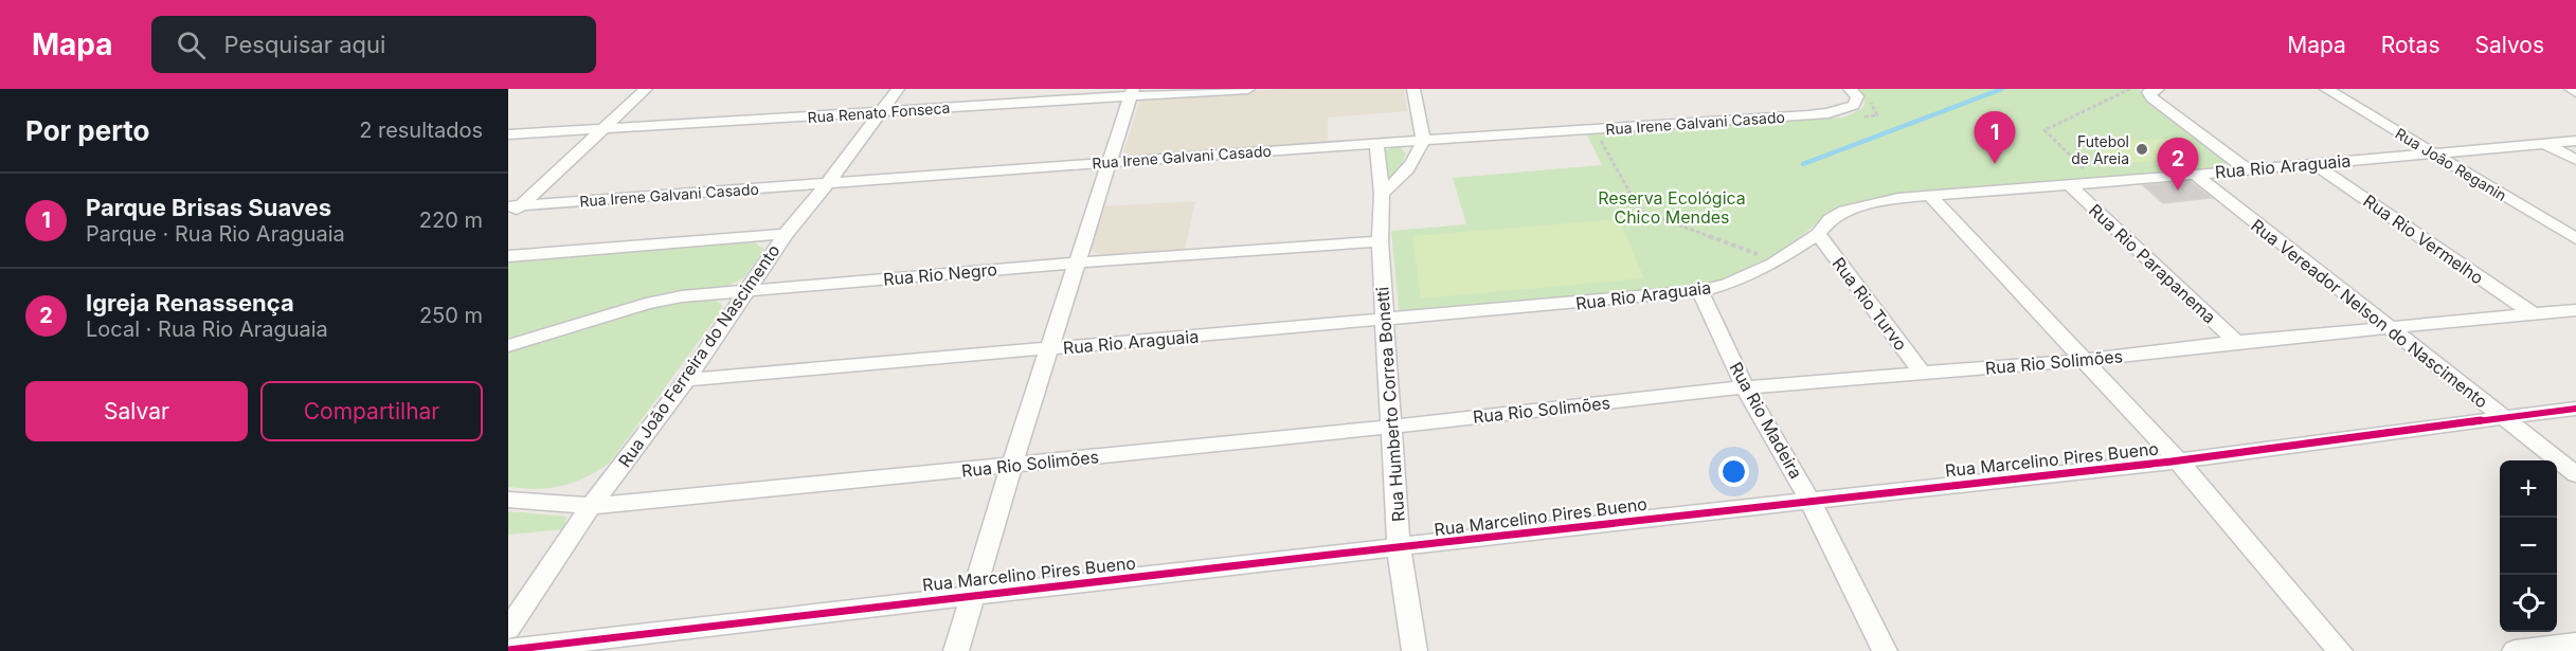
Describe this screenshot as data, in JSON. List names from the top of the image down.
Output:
{
  "streets": {
    "street": [
      "Rua Renato Fonseca",
      "Rua Irene Galvani Casado",
      "Rua João Reganin",
      "Rua Rio Araguaia",
      "Rua Rio Vermelho",
      "Rua Rio Parapanema",
      "Rua Rio Negro",
      "Rua Rio Turvo",
      "Rua Vereador Nelson do Nascimento",
      "Rua João Ferreira do Nascimento",
      "Rua Rio Solimões",
      "Rua Humberto Correa Bonetti",
      "Rua Rio Madeira",
      "Rua Marcelino Pires Bueno"
    ]
  },
  "crossings": [
    ["Rua Renato Fonseca", "Rua João Ferreira do Nascimento"],
    ["Rua Irene Galvani Casado", "Rua João Ferreira do Nascimento"],
    ["Rua Irene Galvani Casado", "Rua Humberto Correa Bonetti"],
    ["Rua João Reganin", "Rua Rio Araguaia"],
    ["Rua Rio Araguaia", "Rua Rio Vermelho"],
    ["Rua Rio Araguaia", "Rua Rio Parapanema"],
    ["Rua Rio Araguaia", "Rua Rio Turvo"],
    ["Rua Rio Araguaia", "Rua Vereador Nelson do Nascimento"],
    ["Rua Rio Araguaia", "Rua João Ferreira do Nascimento"],
    ["Rua Rio Araguaia", "Rua Humberto Correa Bonetti"],
    ["Rua Rio Araguaia", "Rua Rio Madeira"],
    ["Rua Rio Vermelho", "Rua Rio Solimões"],
    ["Rua Rio Parapanema", "Rua Rio Solimões"],
    ["Rua Rio Negro", "Rua João Ferreira do Nascimento"],
    ["Rua Rio Negro", "Rua Humberto Correa Bonetti"],
    ["Rua Rio Turvo", "Rua Rio Solimões"],
    ["Rua Vereador Nelson do Nascimento", "Rua Rio Solimões"],
    ["Rua Vereador Nelson do Nascimento", "Rua Marcelino Pires Bueno"],
    ["Rua João Ferreira do Nascimento", "Rua Rio Solimões"],
    ["Rua Rio Solimões", "Rua Humberto Correa Bonetti"],
    ["Rua Rio Solimões", "Rua Rio Madeira"],
    ["Rua Humberto Correa Bonetti", "Rua Marcelino Pires Bueno"],
    ["Rua Rio Madeira", "Rua Marcelino Pires Bueno"]
  ],
  "parks": ["Reserva Ecológica Chico Mendes"],
  "places": ["Futebol de Areia"],
  "page": {
    "header": "Mapa",
    "search": "Pesquisar aqui",
    "nav": ["Mapa", "Rotas", "Salvos"],
    "heading": ["Por perto", "2 resultados"],
    "pins": ["1", "2"],
    "list": [
      {
        "mark": "1",
        "name": "Parque Brisas Suaves",
        "note": "Parque · Rua Rio Araguaia",
        "value": "220 m"
      },
      {
        "mark": "2",
        "name": "Igreja Renassença",
        "note": "Local · Rua Rio Araguaia",
        "value": "250 m"
      }
    ],
    "buttons": ["Salvar", "Compartilhar"],
    "map_buttons": ["+", "−"]
  }
}
